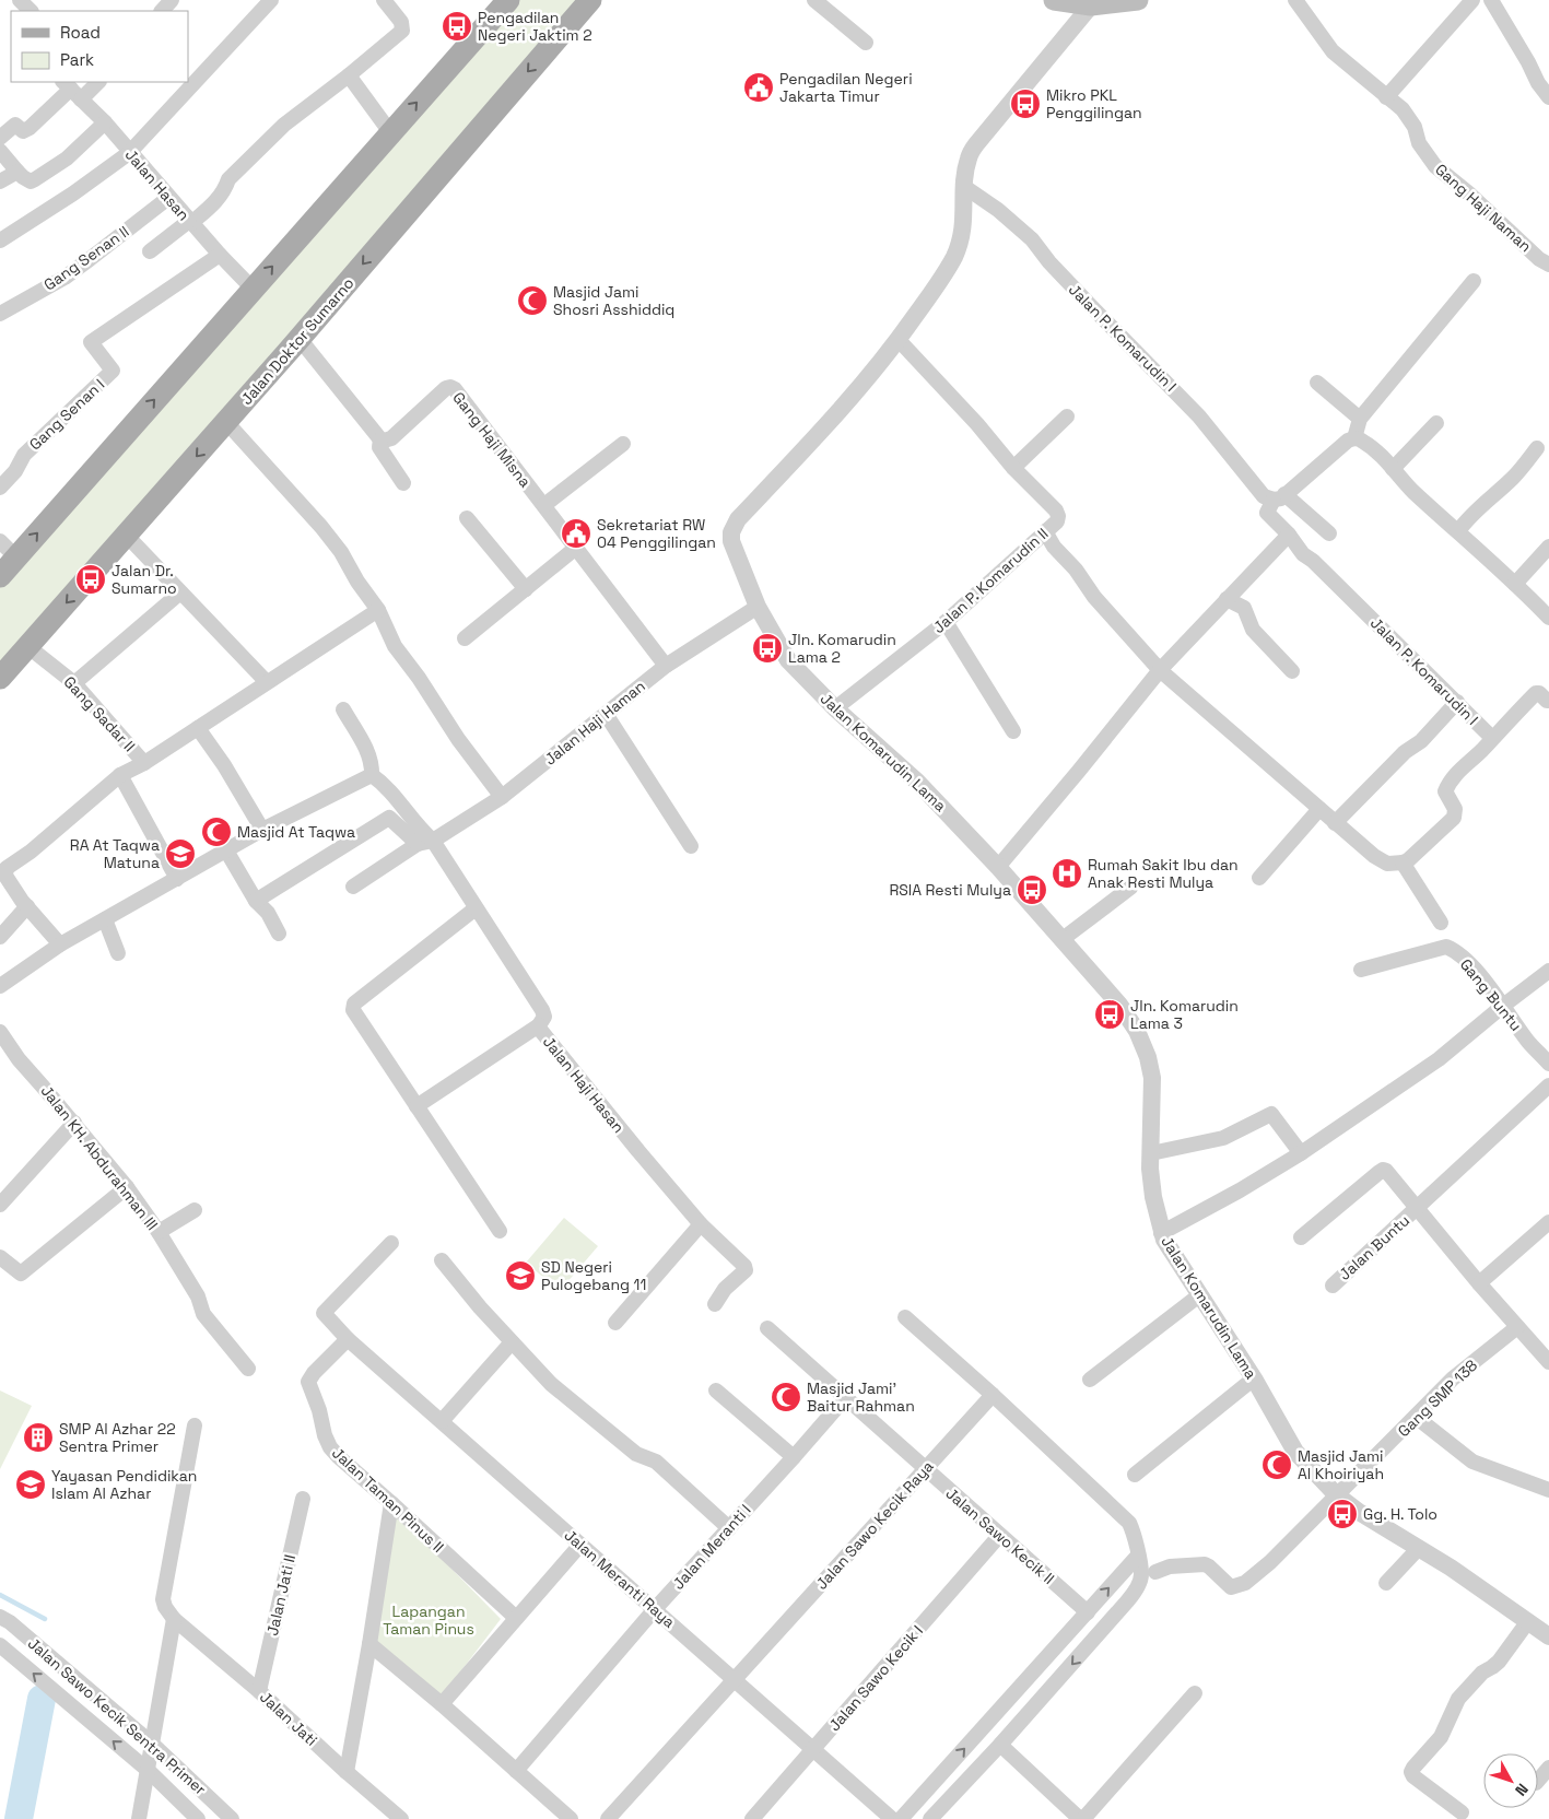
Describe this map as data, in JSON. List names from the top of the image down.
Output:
{
  "streets": {
    "main road": ["Jalan Doktor Sumarno"],
    "street": [
      "Jalan Hasan",
      "Gang Haji Naman",
      "Gang Senan II",
      "Jalan P. Komarudin I",
      "Gang Senan I",
      "Gang Haji Misna",
      "Jalan P. Komarudin II",
      "Gang Sadar II",
      "Jalan Haji Haman",
      "Jalan Komarudin Lama",
      "Gang Buntu",
      "Jalan Haji Hasan",
      "Jalan KH. Abdurahman III",
      "Jalan Buntu",
      "Gang SMP 138",
      "Jalan Taman Pinus II",
      "Jalan Sawo Kecik Raya",
      "Jalan Sawo Kecik II",
      "Jalan Meranti I",
      "Jalan Meranti Raya",
      "Jalan Jati II",
      "Jalan Sawo Kecik I",
      "Jalan Sawo Kecik Sentra Primer",
      "Jalan Jati"
    ]
  },
  "crossings": [
    ["Jalan Hasan", "Gang Senan II"],
    ["Jalan Hasan", "Gang Senan I"],
    ["Jalan P. Komarudin I", "Jalan Komarudin Lama"],
    ["Jalan Doktor Sumarno", "Gang Sadar II"],
    ["Gang Haji Misna", "Jalan Haji Haman"],
    ["Jalan P. Komarudin II", "Jalan Komarudin Lama"],
    ["Jalan Haji Haman", "Jalan Komarudin Lama"],
    ["Jalan Haji Haman", "Jalan Haji Hasan"],
    ["Jalan Komarudin Lama", "Gang SMP 138"],
    ["Jalan Taman Pinus II", "Jalan Meranti Raya"],
    ["Jalan Sawo Kecik Raya", "Jalan Sawo Kecik II"],
    ["Jalan Sawo Kecik Raya", "Jalan Meranti Raya"],
    ["Jalan Sawo Kecik II", "Jalan Meranti I"],
    ["Jalan Sawo Kecik II", "Jalan Sawo Kecik I"],
    ["Jalan Meranti I", "Jalan Meranti Raya"],
    ["Jalan Meranti Raya", "Jalan Sawo Kecik I"],
    ["Jalan Jati II", "Jalan Jati"]
  ],
  "parks": ["Lapangan Taman Pinus"],
  "places": {
    "bus stop": [
      "Pengadilan Negeri Jaktim 2",
      "Mikro PKL Penggilingan",
      "Jalan Dr. Sumarno",
      "Jln. Komarudin Lama 2",
      "RSIA Resti Mulya",
      "Jln. Komarudin Lama 3",
      "Gg. H. Tolo"
    ],
    "public building": ["Pengadilan Negeri Jakarta Timur", "Sekretariat RW 04 Penggilingan"],
    "mosque": [
      "Masjid Jami Shosri Asshiddiq",
      "Masjid At Taqwa",
      "Masjid Jami' Baitur Rahman",
      "Masjid Jami Al Khoiriyah"
    ],
    "school or university": ["RA At Taqwa Matuna", "SD Negeri Pulogebang 11", "Yayasan Pendidikan Islam Al Azhar"],
    "hospital": ["Rumah Sakit Ibu dan Anak Resti Mulya"],
    "building": ["SMP Al Azhar 22 Sentra Primer"]
  },
  "legend": ["Road", "Park"],
  "north": "bottom right"
}
